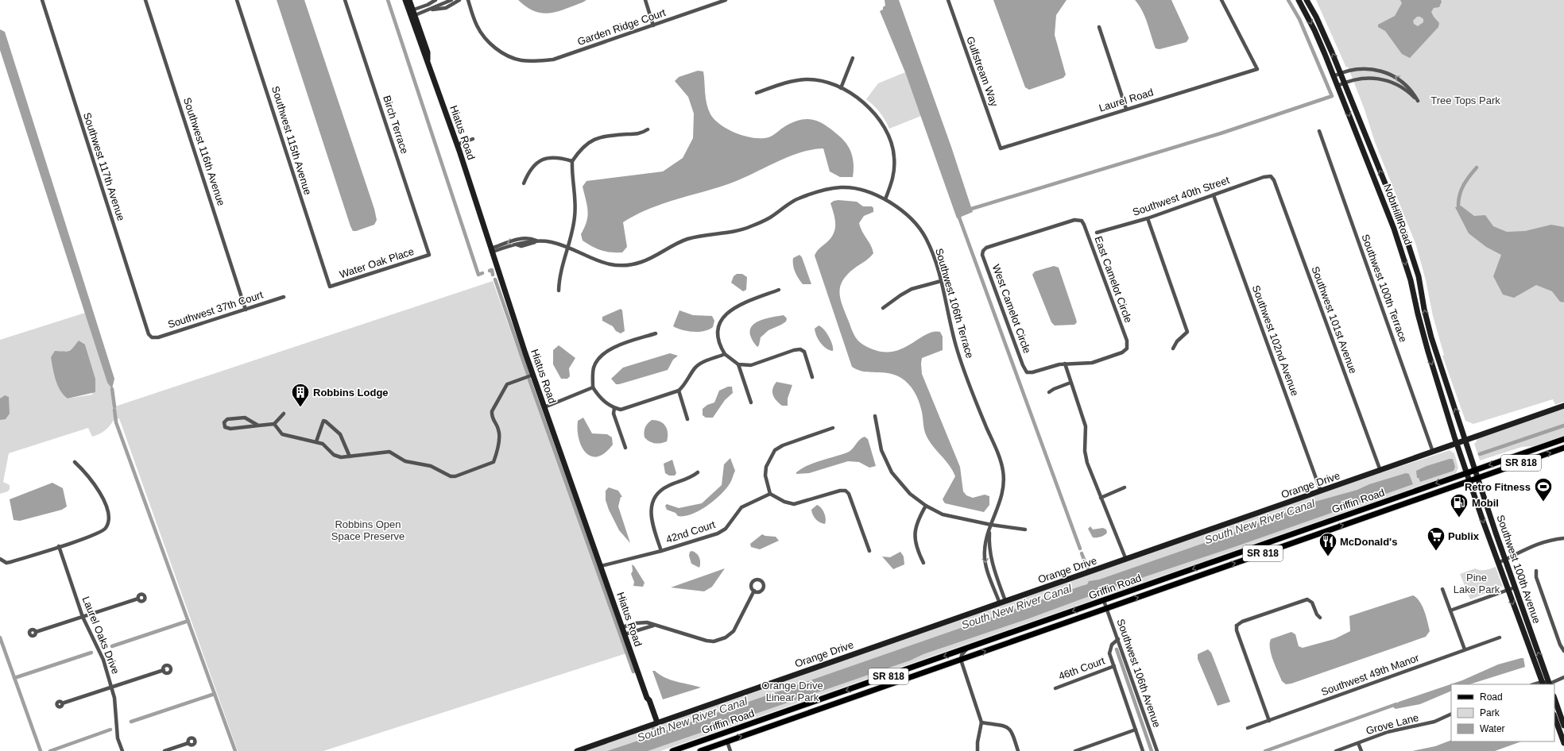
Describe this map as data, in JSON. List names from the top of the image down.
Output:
{
  "streets": {
    "main road": ["SR 818", "Griffin Road"],
    "street": [
      "Garden Ridge Court",
      "Gulfstream Way",
      "Laurel Road",
      "Birch Terrace",
      "Hiatus Road",
      "Southwest 115th Avenue",
      "Southwest 116th Avenue",
      "Southwest 117th Avenue",
      "Southwest 40th Street",
      "Nob Hill Road",
      "Water Oak Place",
      "East Camelot Circle",
      "Southwest 100th Terrace",
      "Southwest 106th Terrace",
      "West Camelot Circle",
      "Southwest 37th Court",
      "Southwest 101st Avenue",
      "Southwest 102nd Avenue",
      "Orange Drive",
      "42nd Court",
      "Southwest 100th Avenue",
      "Laurel Oaks Drive",
      "46th Court",
      "Southwest 106th Avenue",
      "Southwest 49th Manor",
      "Grove Lane"
    ]
  },
  "crossings": [
    ["Gulfstream Way", "Laurel Road"],
    ["Birch Terrace", "Water Oak Place"],
    ["Hiatus Road", "Southwest 106th Terrace"],
    ["Hiatus Road", "Orange Drive"],
    ["Hiatus Road", "42nd Court"],
    ["Southwest 115th Avenue", "Water Oak Place"],
    ["Southwest 116th Avenue", "Southwest 37th Court"],
    ["Southwest 117th Avenue", "Southwest 37th Court"],
    ["Southwest 40th Street", "Southwest 101st Avenue"],
    ["Southwest 40th Street", "Southwest 102nd Avenue"],
    ["Nob Hill Road", "Orange Drive"],
    ["Nob Hill Road", "Southwest 100th Avenue"],
    ["East Camelot Circle", "West Camelot Circle"],
    ["Southwest 100th Terrace", "Orange Drive"],
    ["Southwest 106th Terrace", "Orange Drive"],
    ["Southwest 101st Avenue", "Orange Drive"],
    ["Southwest 102nd Avenue", "Orange Drive"],
    ["Orange Drive", "Southwest 100th Avenue"],
    ["Griffin Road", "Southwest 100th Avenue"],
    ["Griffin Road", "Southwest 106th Avenue"]
  ],
  "water": ["South New River Canal"],
  "parks": [
    "Tree Tops Park",
    "Robbins Open Space Preserve",
    "Pine Lake Park",
    "Orange Drive Linear Park"
  ],
  "places": {
    "building": ["Robbins Lodge"],
    "sports": ["Retro Fitness"],
    "fuel station": ["Mobil"],
    "supermarket": ["Publix"],
    "restaurant": ["McDonald's"]
  },
  "legend": ["Road", "Park", "Water"]
}
